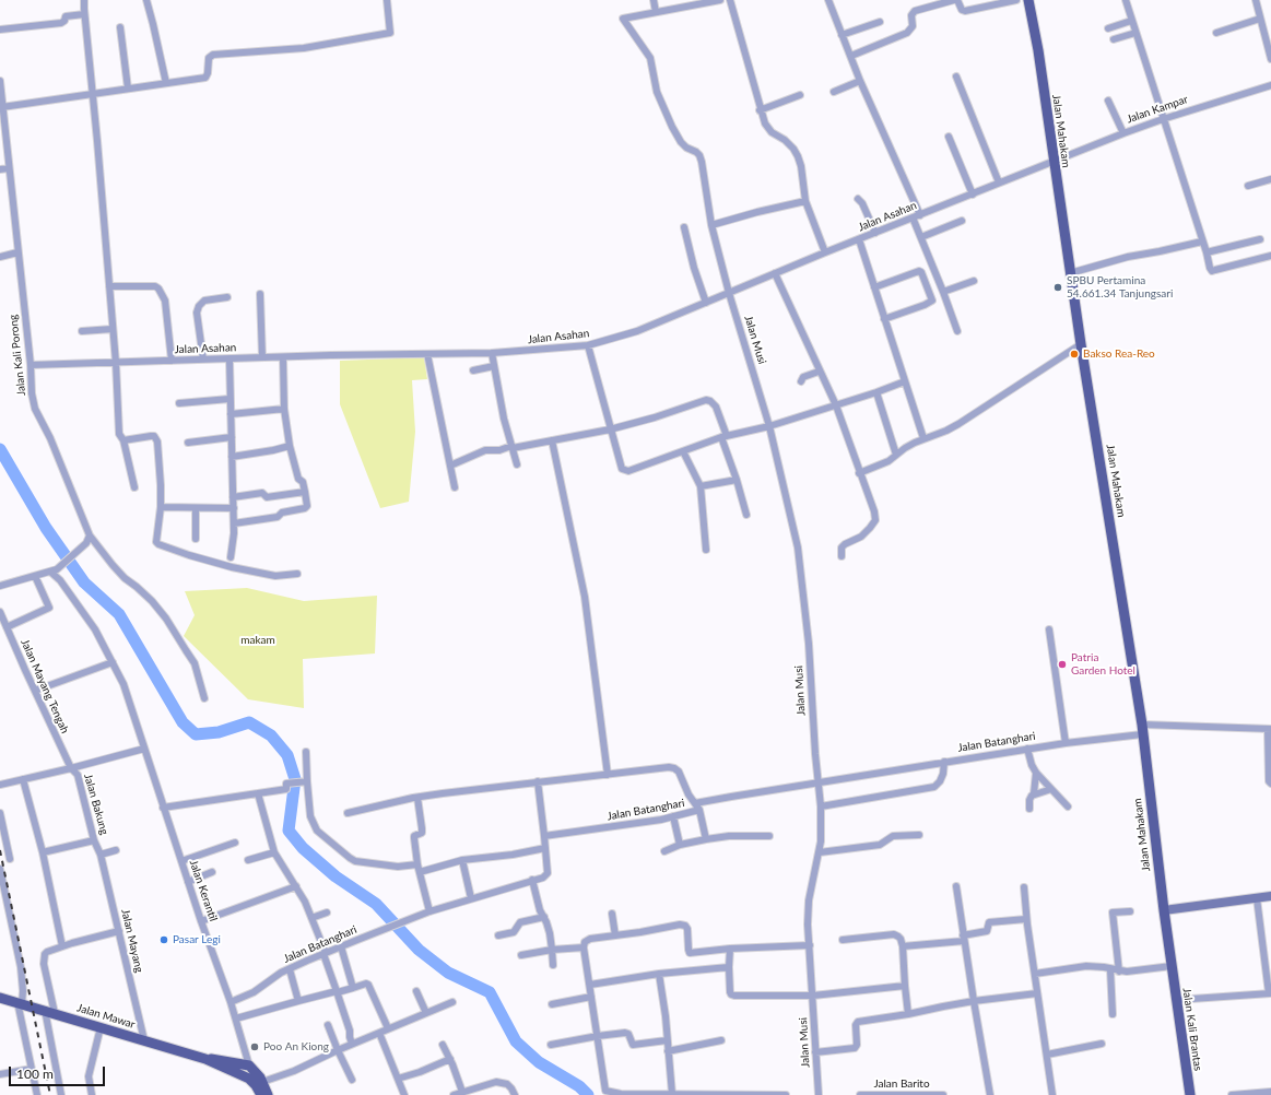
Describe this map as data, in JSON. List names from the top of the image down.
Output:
{
  "streets": {
    "main road": ["Jalan Mahakam", "Jalan Mawar", "Jalan Kali Brantas"],
    "street": [
      "Jalan Kampar",
      "Jalan Asahan",
      "Jalan Musi",
      "Jalan Kali Porong",
      "Jalan Mayang Tengah",
      "Jalan Batanghari",
      "Jalan Bakung",
      "Jalan Kerantil",
      "Jalan Mayang",
      "Jalan Barito"
    ]
  },
  "crossings": [
    ["Jalan Kampar", "Jalan Mahakam"],
    ["Jalan Kampar", "Jalan Asahan"],
    ["Jalan Mahakam", "Jalan Asahan"],
    ["Jalan Mahakam", "Jalan Batanghari"],
    ["Jalan Mahakam", "Jalan Kali Brantas"],
    ["Jalan Asahan", "Jalan Musi"],
    ["Jalan Asahan", "Jalan Kali Porong"],
    ["Jalan Musi", "Jalan Batanghari"],
    ["Jalan Mayang Tengah", "Jalan Bakung"],
    ["Jalan Batanghari", "Jalan Kerantil"],
    ["Jalan Bakung", "Jalan Mayang"],
    ["Jalan Kerantil", "Jalan Mawar"],
    ["Jalan Mayang", "Jalan Mawar"]
  ],
  "parks": ["makam"],
  "places": [
    "SPBU Pertamina 54.661.34 Tanjungsari",
    "Bakso Rea-Reo",
    "Patria Garden Hotel",
    "Pasar Legi",
    "Poo An Kiong"
  ],
  "scale_bar": "100 m"
}
